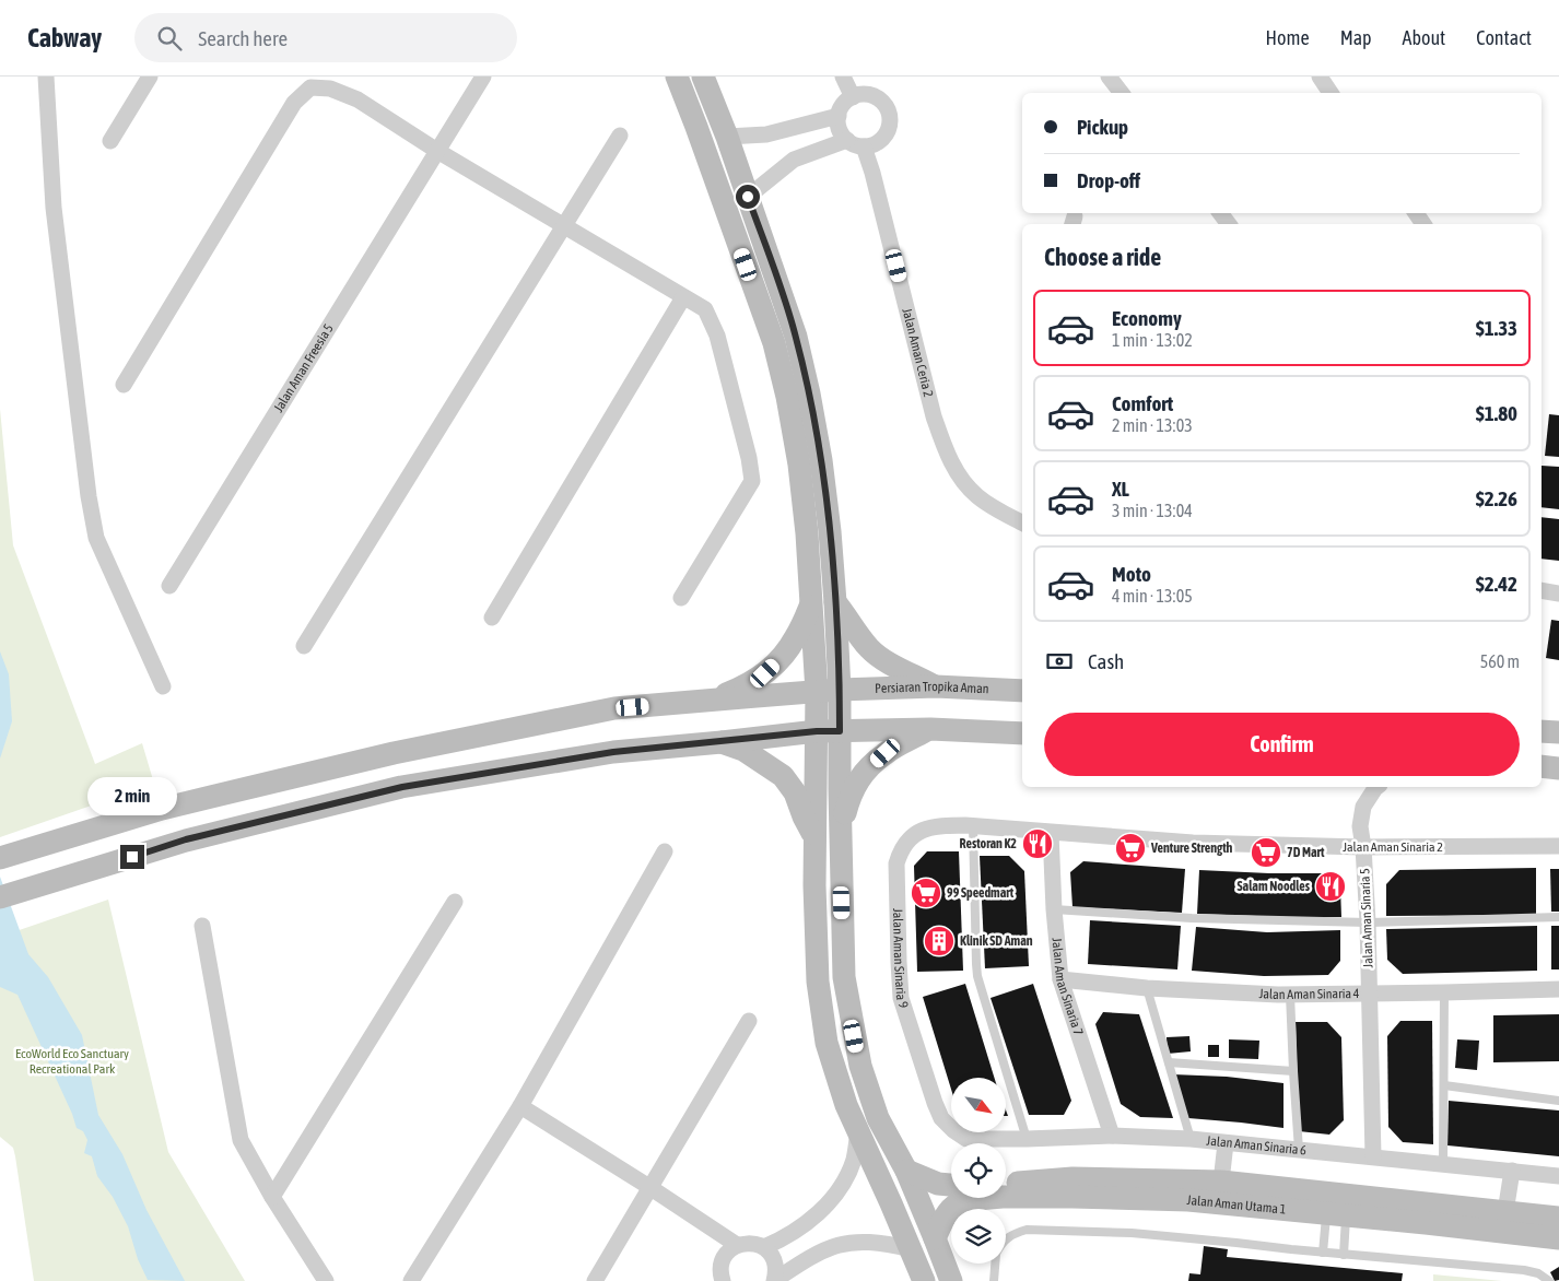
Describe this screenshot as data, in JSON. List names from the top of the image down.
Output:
{
  "streets": {
    "street": [
      "Jalan Aman Ceria 2",
      "Jalan Aman Freesia 5",
      "Persiaran Tropika Aman",
      "Jalan Aman Sinaria 2",
      "Jalan Aman Sinaria 5",
      "Jalan Aman Sinaria 9",
      "Jalan Aman Sinaria 7",
      "Jalan Aman Sinaria 4",
      "Jalan Aman Sinaria 6",
      "Jalan Aman Utama 1"
    ]
  },
  "crossings": [
    ["Jalan Aman Sinaria 2", "Jalan Aman Sinaria 5"],
    ["Jalan Aman Sinaria 2", "Jalan Aman Sinaria 9"],
    ["Jalan Aman Sinaria 2", "Jalan Aman Sinaria 7"],
    ["Jalan Aman Sinaria 5", "Jalan Aman Sinaria 4"],
    ["Jalan Aman Sinaria 5", "Jalan Aman Sinaria 6"],
    ["Jalan Aman Sinaria 7", "Jalan Aman Sinaria 4"],
    ["Jalan Aman Sinaria 7", "Jalan Aman Sinaria 6"]
  ],
  "parks": ["EcoWorld Eco Sanctuary Recreational Park"],
  "places": {
    "restaurant": ["Restoran K2", "Salam Noodles"],
    "supermarket": ["Venture Strength", "7D Mart", "99 Speedmart"],
    "building": ["Klinik SD Aman"]
  },
  "north": "bottom right",
  "page": {
    "header": "Cabway",
    "search": "Search here",
    "nav": [
      "Home",
      "Map",
      "About",
      "Contact"
    ],
    "banner": ["Pickup", "Drop-off"],
    "heading": "Choose a ride",
    "list": [
      {
        "name": "Economy",
        "note": "1 min · 13:02",
        "value": "$1.33"
      },
      {
        "name": "Comfort",
        "note": "2 min · 13:03",
        "value": "$1.80"
      },
      {
        "name": "XL",
        "note": "3 min · 13:04",
        "value": "$2.26"
      },
      {
        "name": "Moto",
        "note": "4 min · 13:05",
        "value": "$2.42"
      }
    ],
    "pay": ["Cash", "560 m"],
    "buttons": "Confirm",
    "bubble": "2 min"
  }
}
